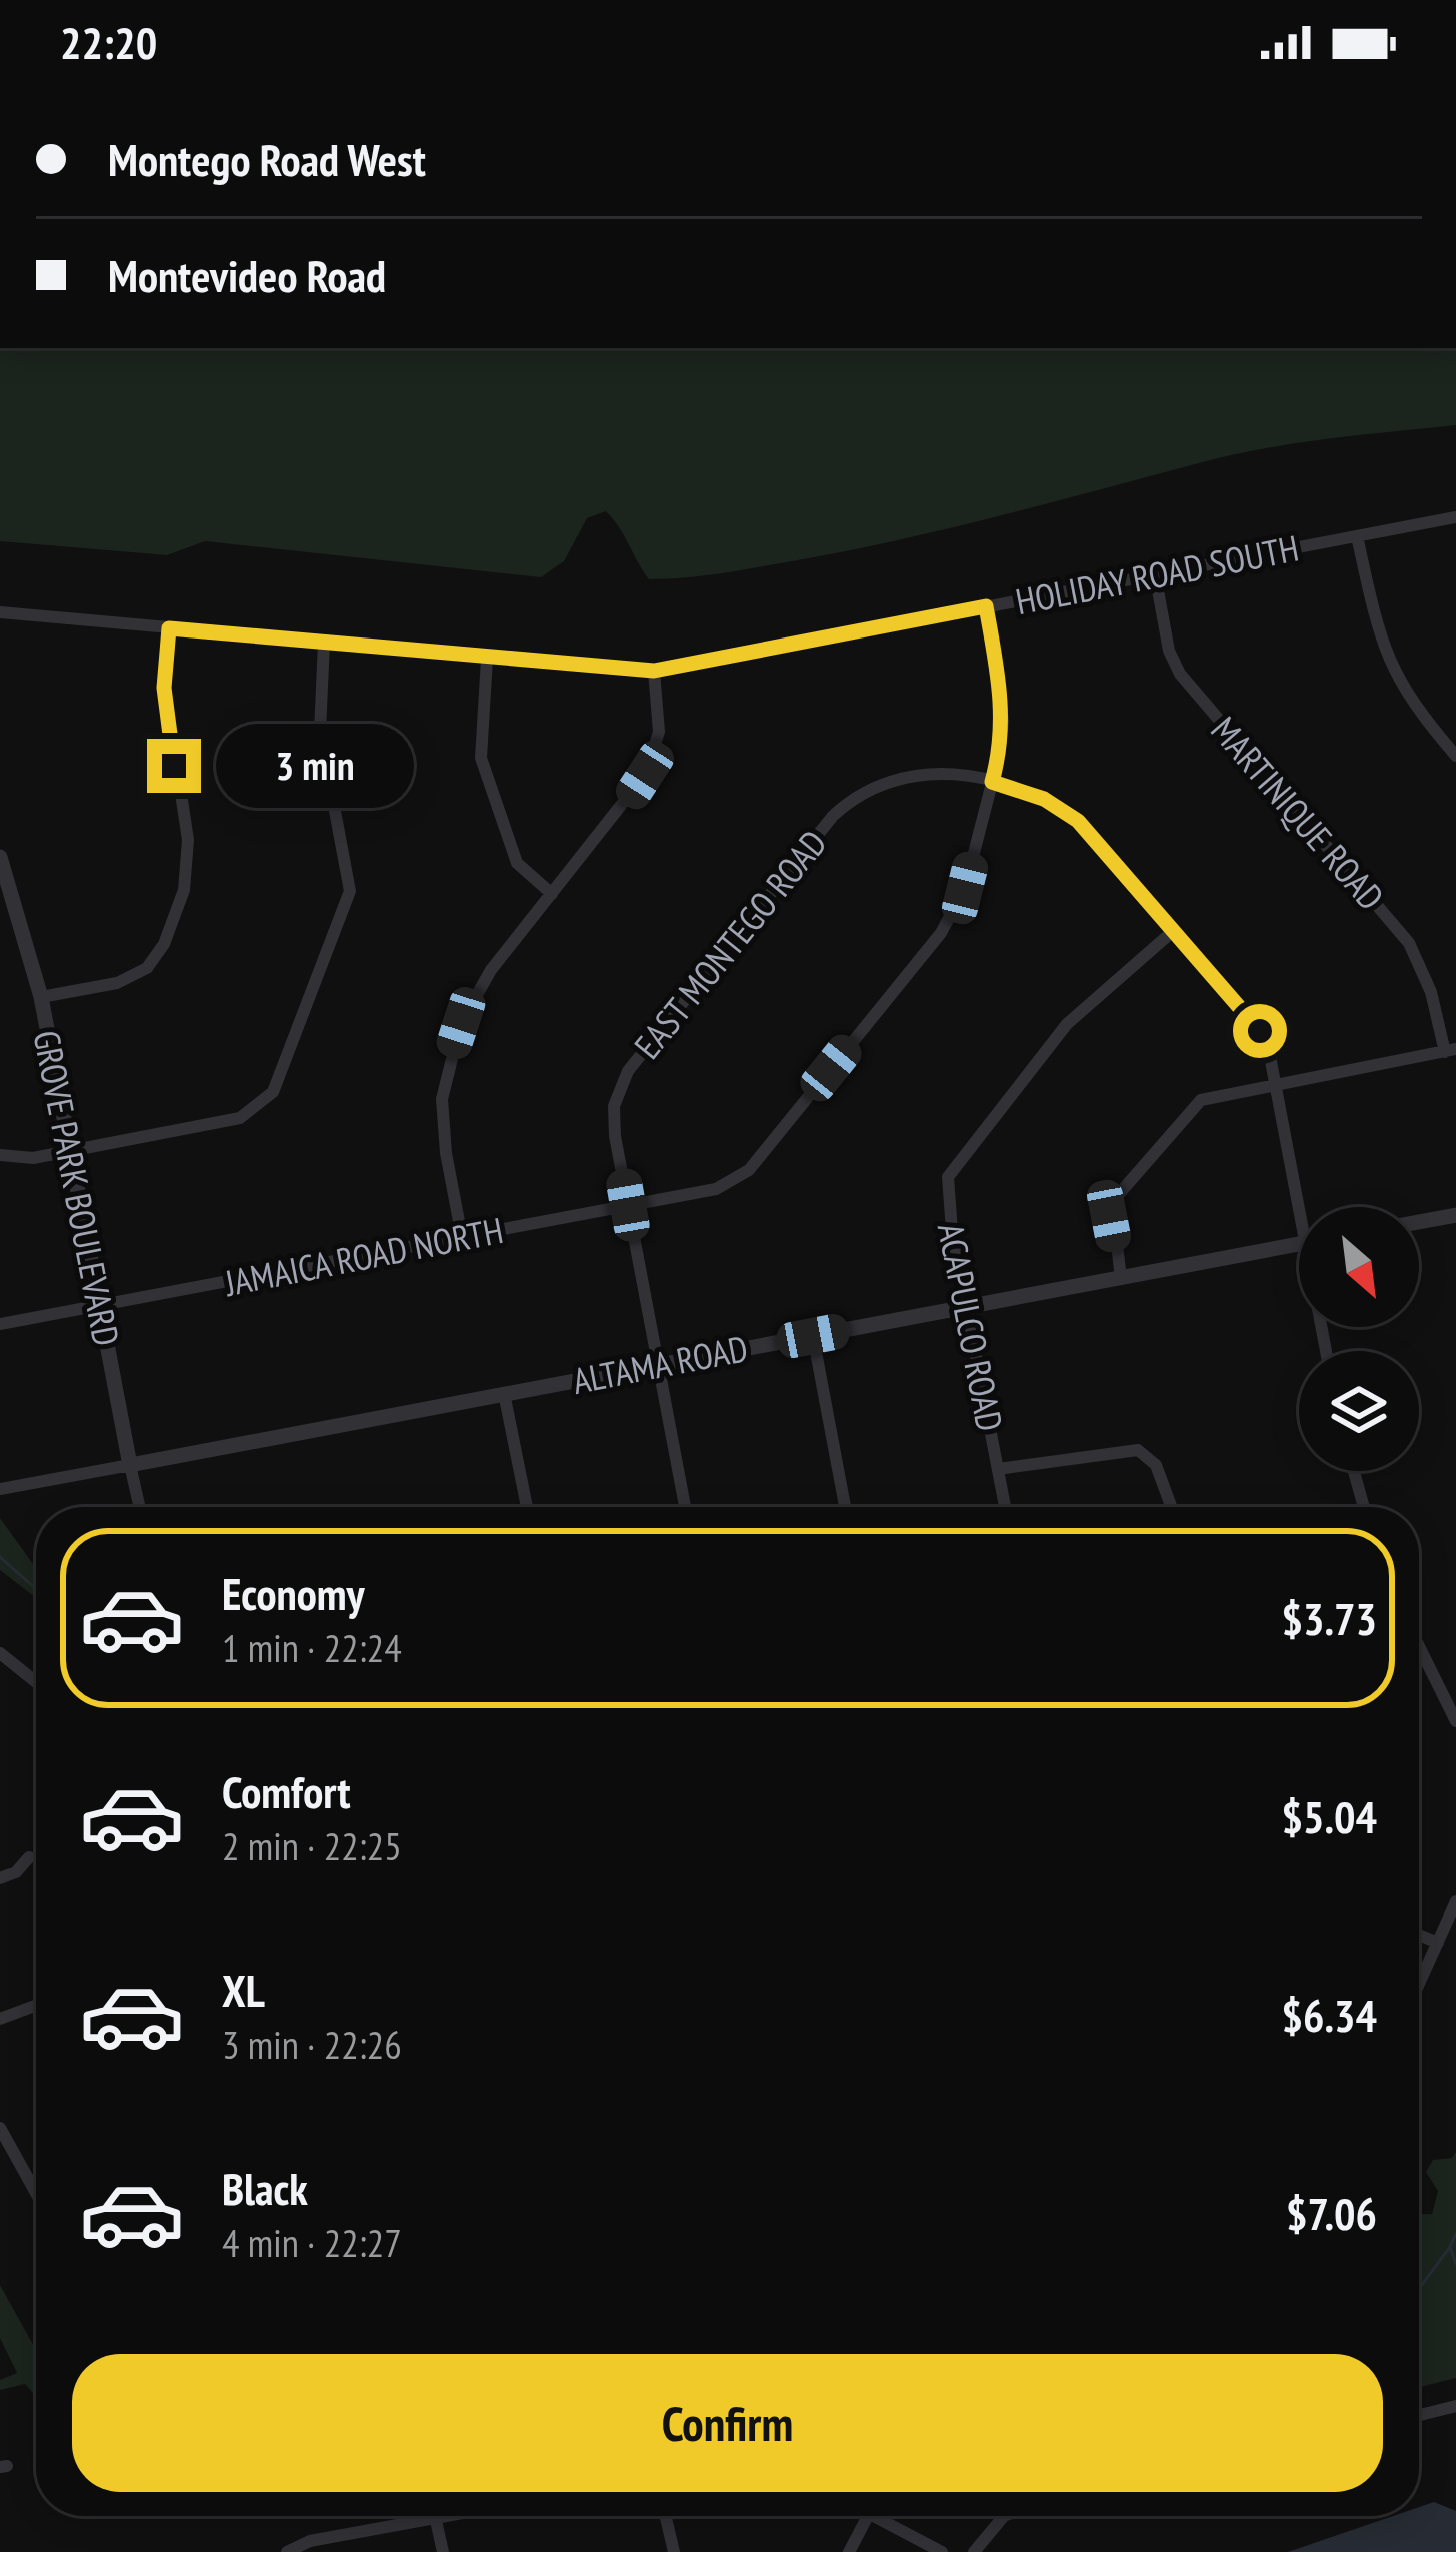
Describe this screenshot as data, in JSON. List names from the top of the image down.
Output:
{
  "streets": {
    "street": [
      "HOLIDAY ROAD SOUTH",
      "MARTINIQUE ROAD",
      "EAST MONTEGO ROAD",
      "GROVE PARK BOULEVARD",
      "JAMAICA ROAD NORTH",
      "ACAPULCO ROAD",
      "ALTAMA ROAD"
    ]
  },
  "crossings": [
    ["HOLIDAY ROAD SOUTH", "MARTINIQUE ROAD"],
    ["HOLIDAY ROAD SOUTH", "JAMAICA ROAD NORTH"],
    ["EAST MONTEGO ROAD", "JAMAICA ROAD NORTH"],
    ["EAST MONTEGO ROAD", "ACAPULCO ROAD"],
    ["EAST MONTEGO ROAD", "ALTAMA ROAD"],
    ["GROVE PARK BOULEVARD", "JAMAICA ROAD NORTH"],
    ["GROVE PARK BOULEVARD", "ALTAMA ROAD"],
    ["ACAPULCO ROAD", "ALTAMA ROAD"]
  ],
  "north": "bottom right",
  "page": {
    "status": "22:20",
    "banner": ["Montego Road West", "Montevideo Road"],
    "bubble": "3 min",
    "list": [
      {
        "name": "Economy",
        "note": "1 min · 22:24",
        "value": "$3.73"
      },
      {
        "name": "Comfort",
        "note": "2 min · 22:25",
        "value": "$5.04"
      },
      {
        "name": "XL",
        "note": "3 min · 22:26",
        "value": "$6.34"
      },
      {
        "name": "Black",
        "note": "4 min · 22:27",
        "value": "$7.06"
      }
    ],
    "buttons": "Confirm"
  }
}
